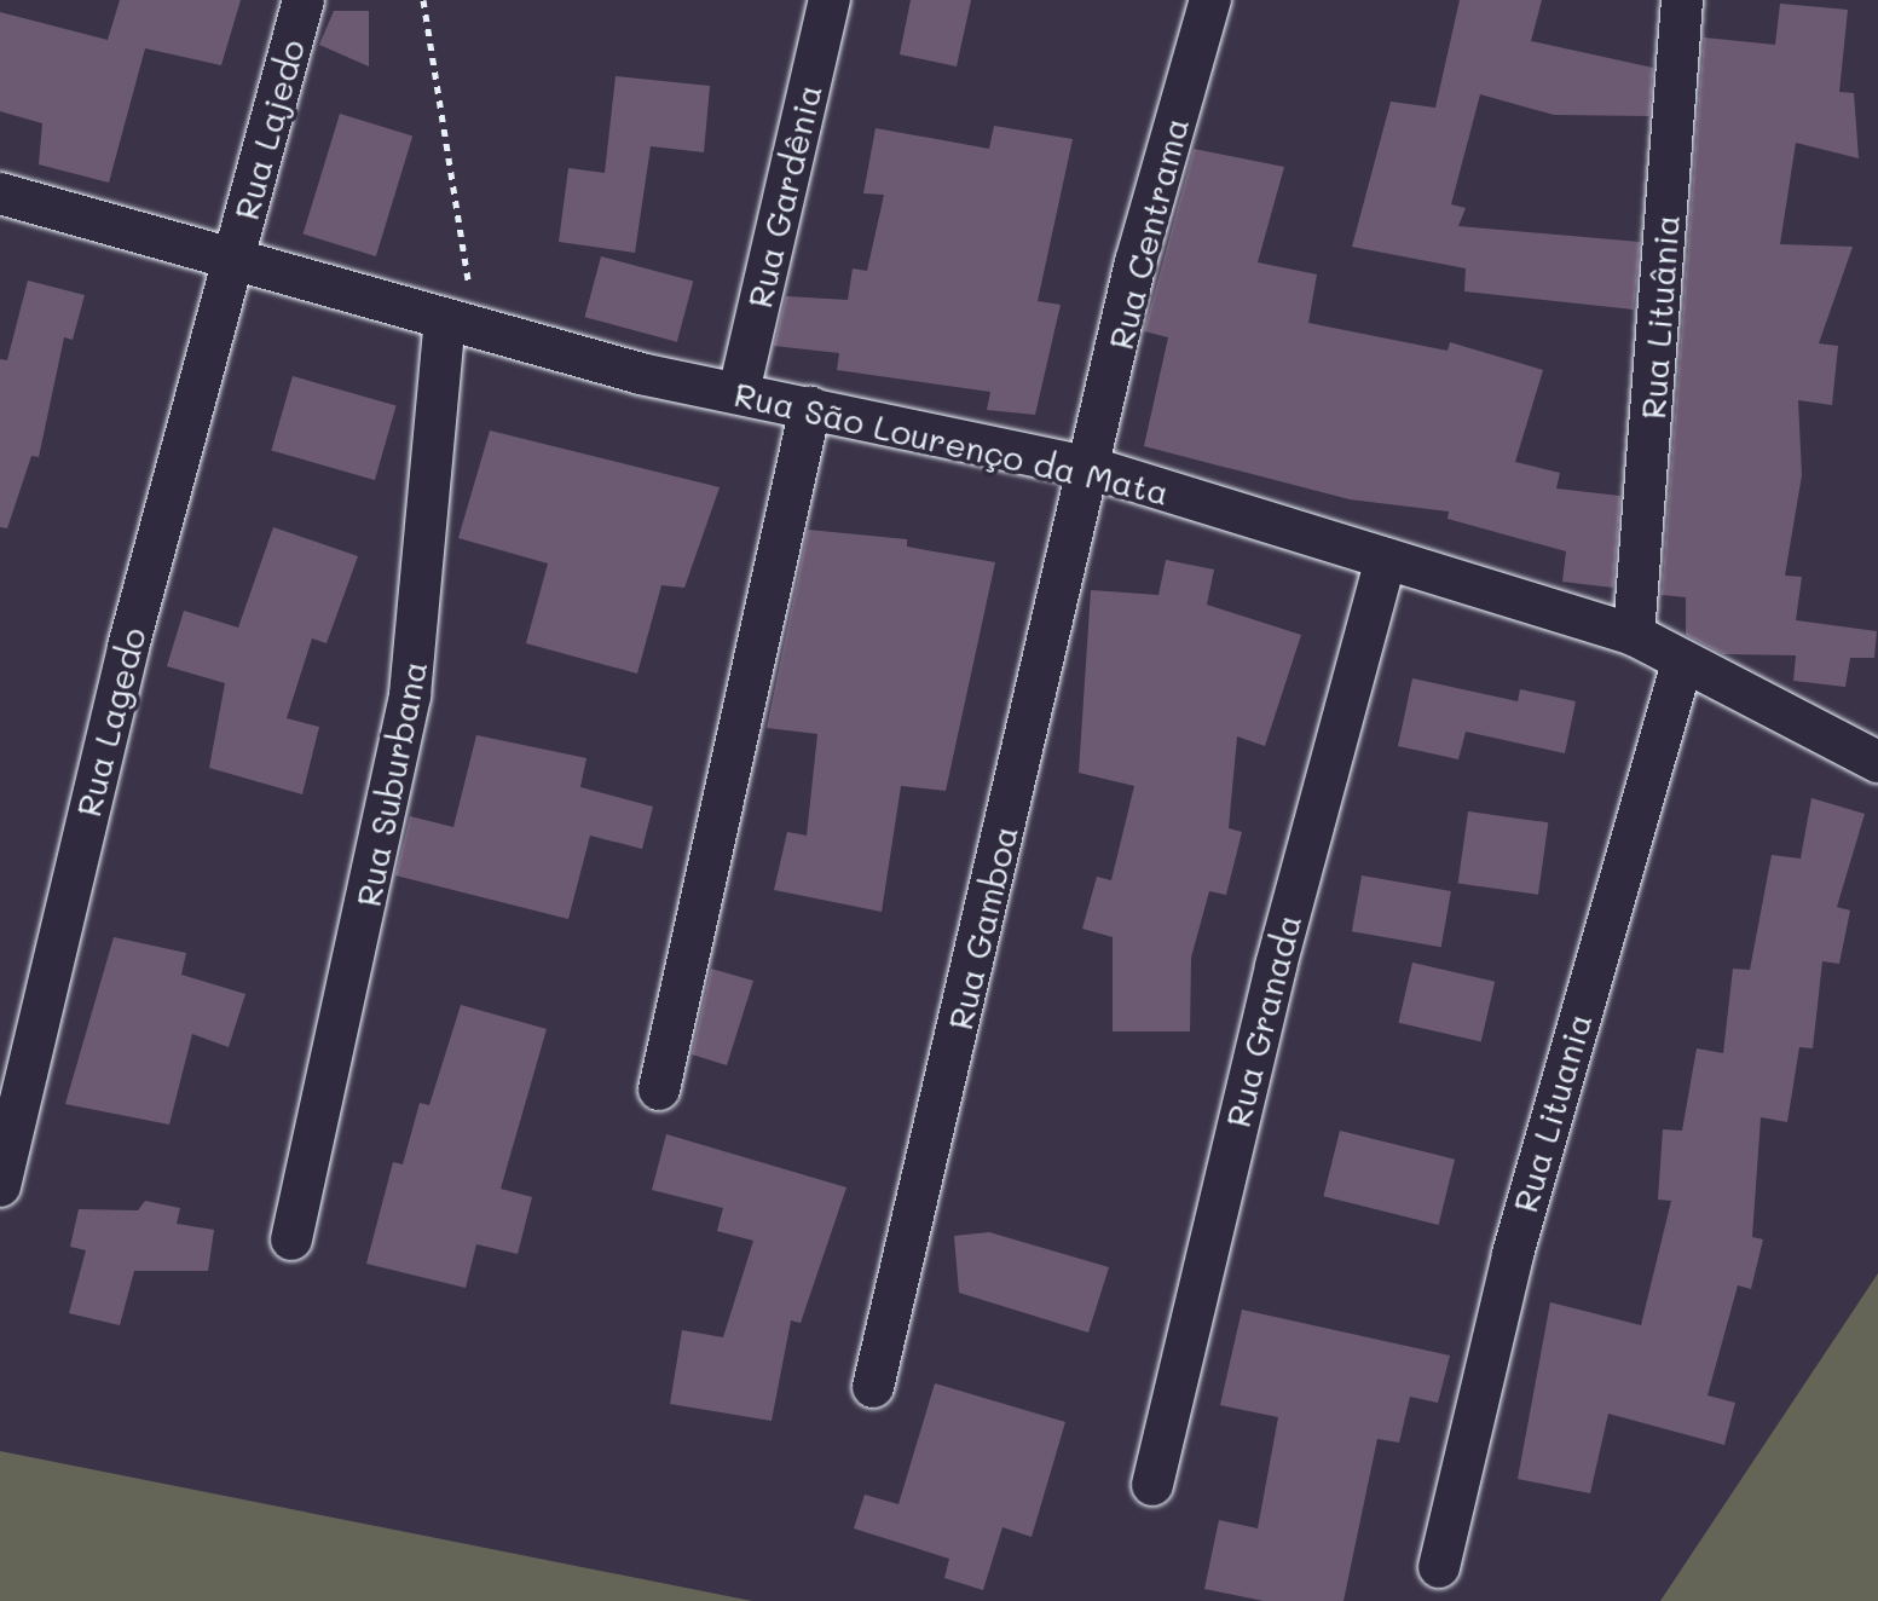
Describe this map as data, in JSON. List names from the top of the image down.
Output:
{
  "streets": {
    "street": [
      "Rua Lajedo",
      "Rua Gardênia",
      "Rua Centrama",
      "Rua Lituânia",
      "Rua São Lourenço da Mata",
      "Rua Lagedo",
      "Rua Suburbana",
      "Rua Gamboa",
      "Rua Granada",
      "Rua Lituania"
    ]
  },
  "crossings": [
    ["Rua Lajedo", "Rua São Lourenço da Mata"],
    ["Rua Lajedo", "Rua Lagedo"],
    ["Rua Gardênia", "Rua São Lourenço da Mata"],
    ["Rua Centrama", "Rua São Lourenço da Mata"],
    ["Rua Centrama", "Rua Gamboa"],
    ["Rua Lituânia", "Rua São Lourenço da Mata"],
    ["Rua São Lourenço da Mata", "Rua Lagedo"],
    ["Rua São Lourenço da Mata", "Rua Suburbana"],
    ["Rua São Lourenço da Mata", "Rua Gamboa"],
    ["Rua São Lourenço da Mata", "Rua Granada"],
    ["Rua São Lourenço da Mata", "Rua Lituania"]
  ]
}
